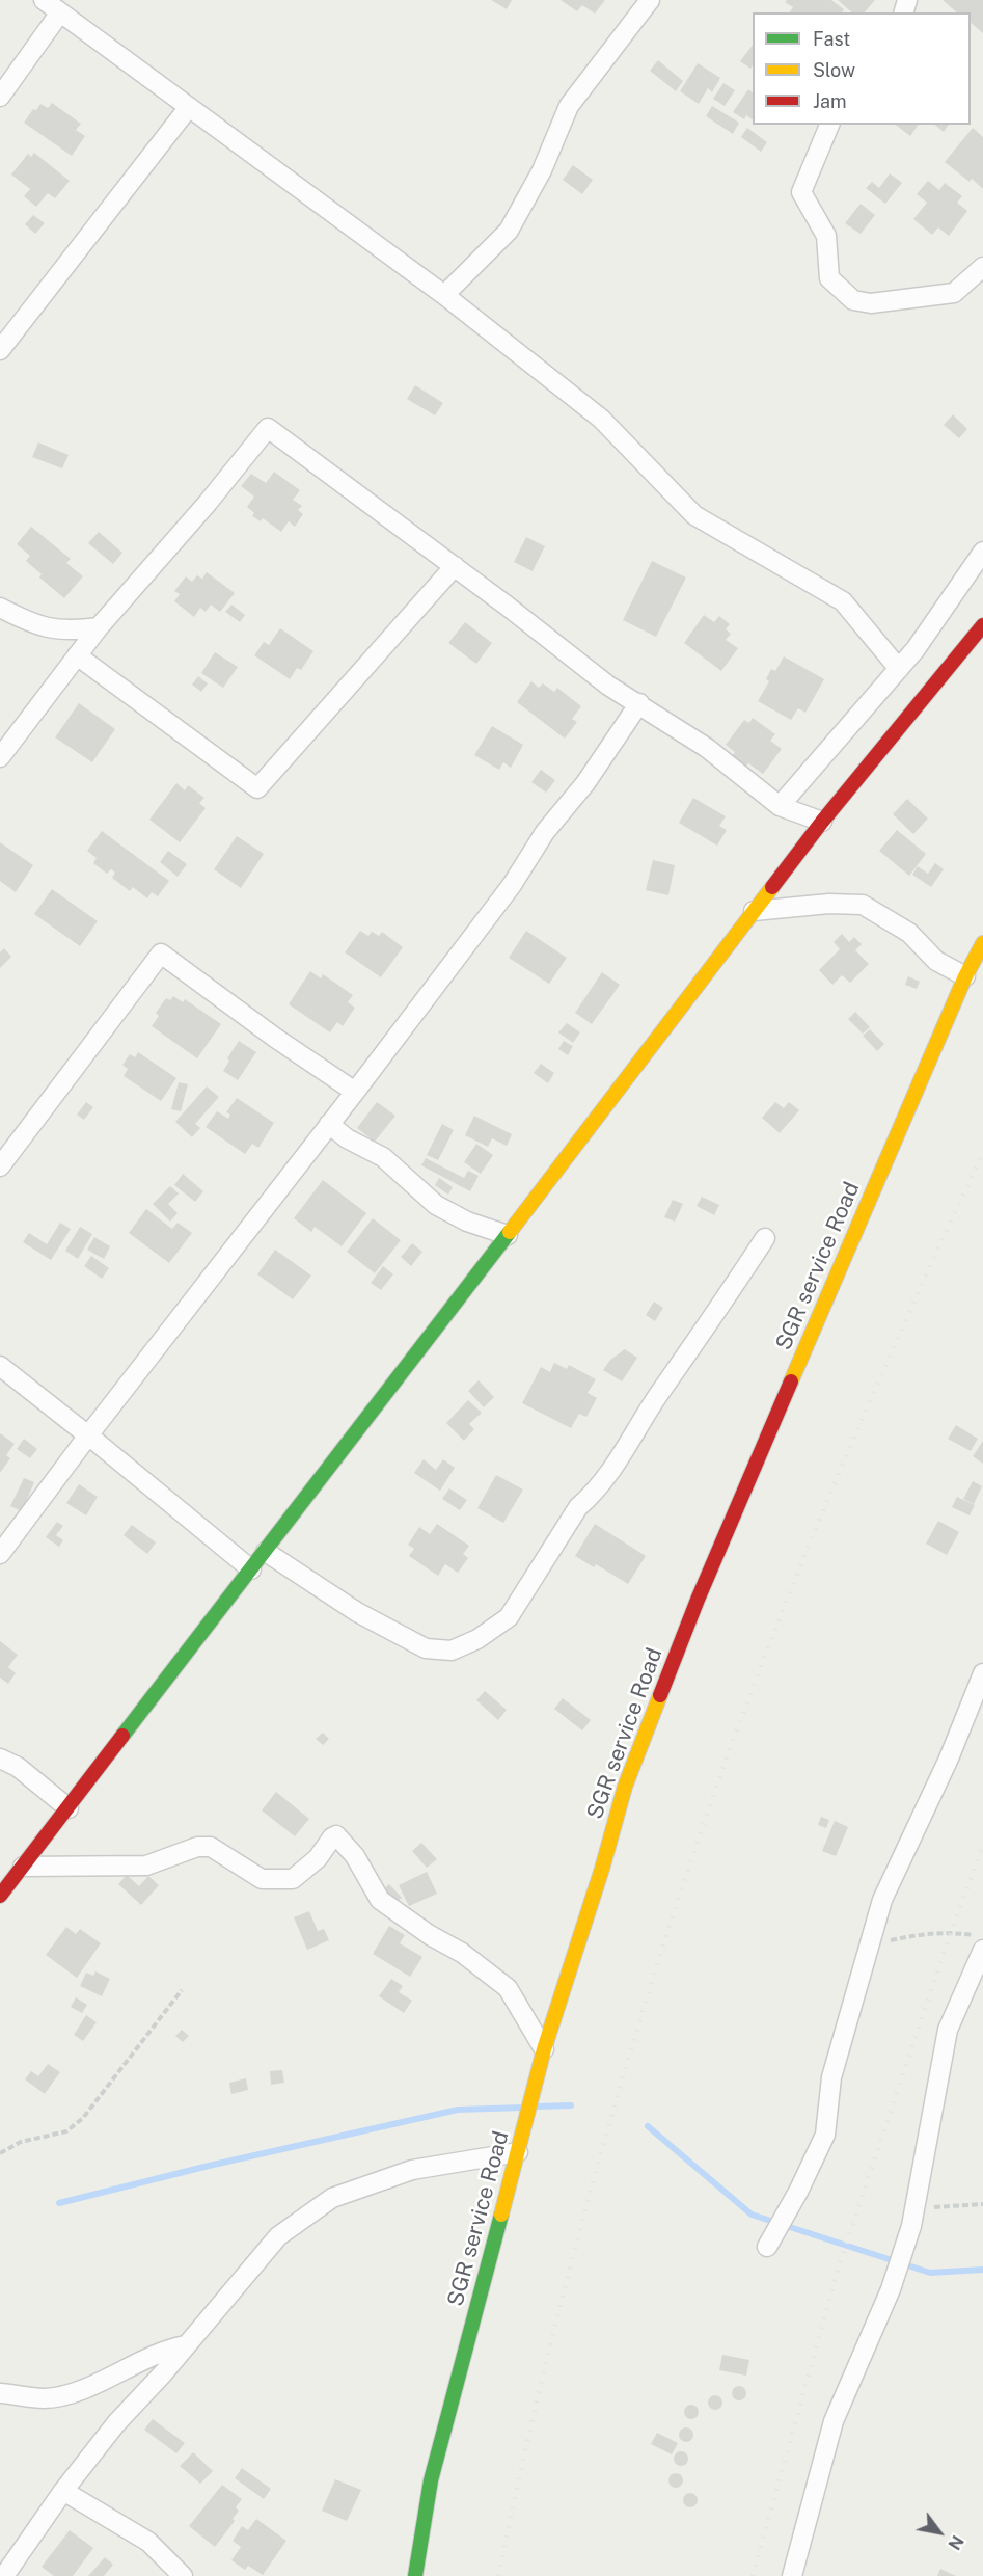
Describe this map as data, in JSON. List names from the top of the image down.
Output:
{
  "streets": {
    "street": ["SGR service Road"]
  },
  "legend": ["Fast", "Slow", "Jam"],
  "north": "bottom right"
}
